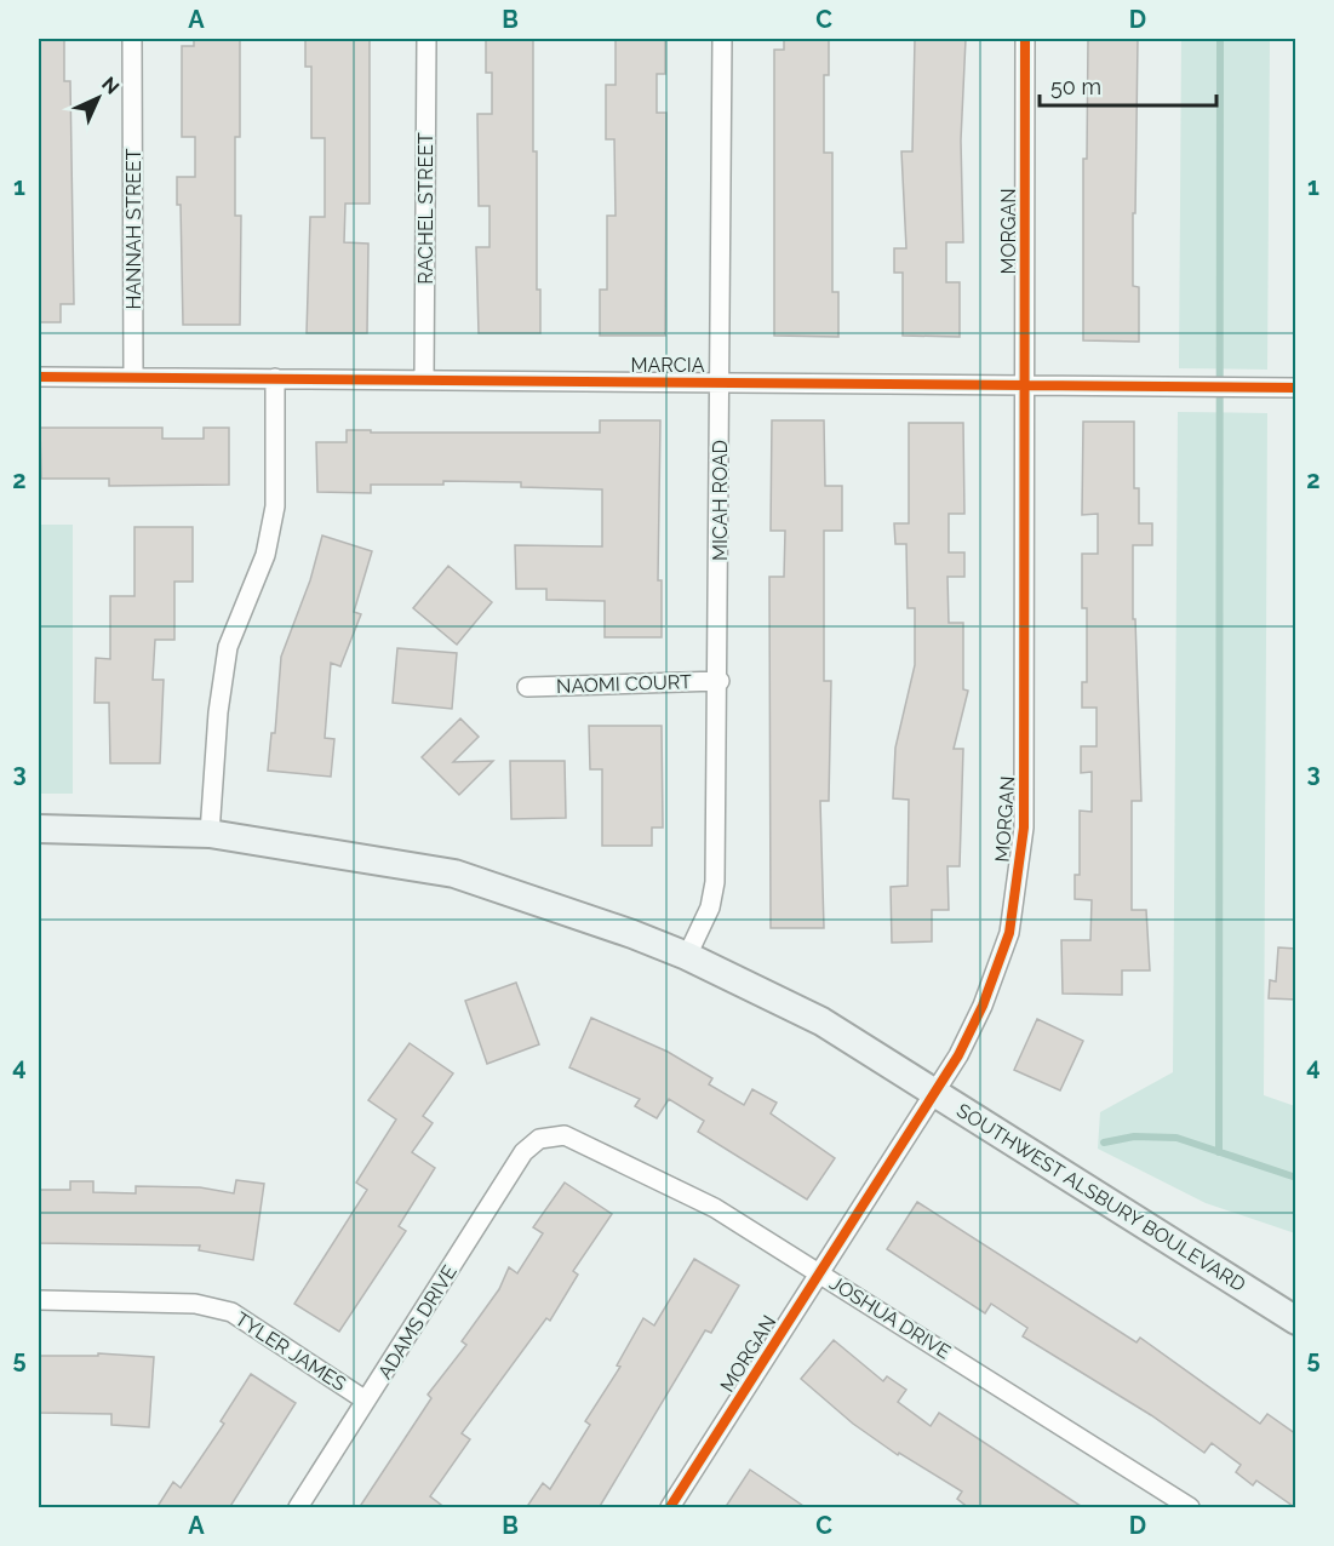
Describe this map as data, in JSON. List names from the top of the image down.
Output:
{
  "streets": {
    "main road": ["SOUTHWEST ALSBURY BOULEVARD"],
    "street": [
      "RACHEL STREET",
      "HANNAH STREET",
      "MORGAN",
      "MARCIA",
      "MICAH ROAD",
      "NAOMI COURT",
      "JOSHUA DRIVE",
      "ADAMS DRIVE",
      "TYLER JAMES"
    ]
  },
  "crossings": [
    ["RACHEL STREET", "MARCIA"],
    ["HANNAH STREET", "MARCIA"],
    ["MORGAN", "MARCIA"],
    ["MORGAN", "SOUTHWEST ALSBURY BOULEVARD"],
    ["MORGAN", "JOSHUA DRIVE"],
    ["MARCIA", "MICAH ROAD"],
    ["MICAH ROAD", "NAOMI COURT"],
    ["MICAH ROAD", "SOUTHWEST ALSBURY BOULEVARD"],
    ["JOSHUA DRIVE", "ADAMS DRIVE"],
    ["ADAMS DRIVE", "TYLER JAMES"]
  ],
  "scale_bar": "50 m",
  "north": "top right",
  "grid": {
    "columns": [
      "A",
      "B",
      "C",
      "D"
    ],
    "rows": [
      "1",
      "2",
      "3",
      "4",
      "5"
    ]
  }
}
